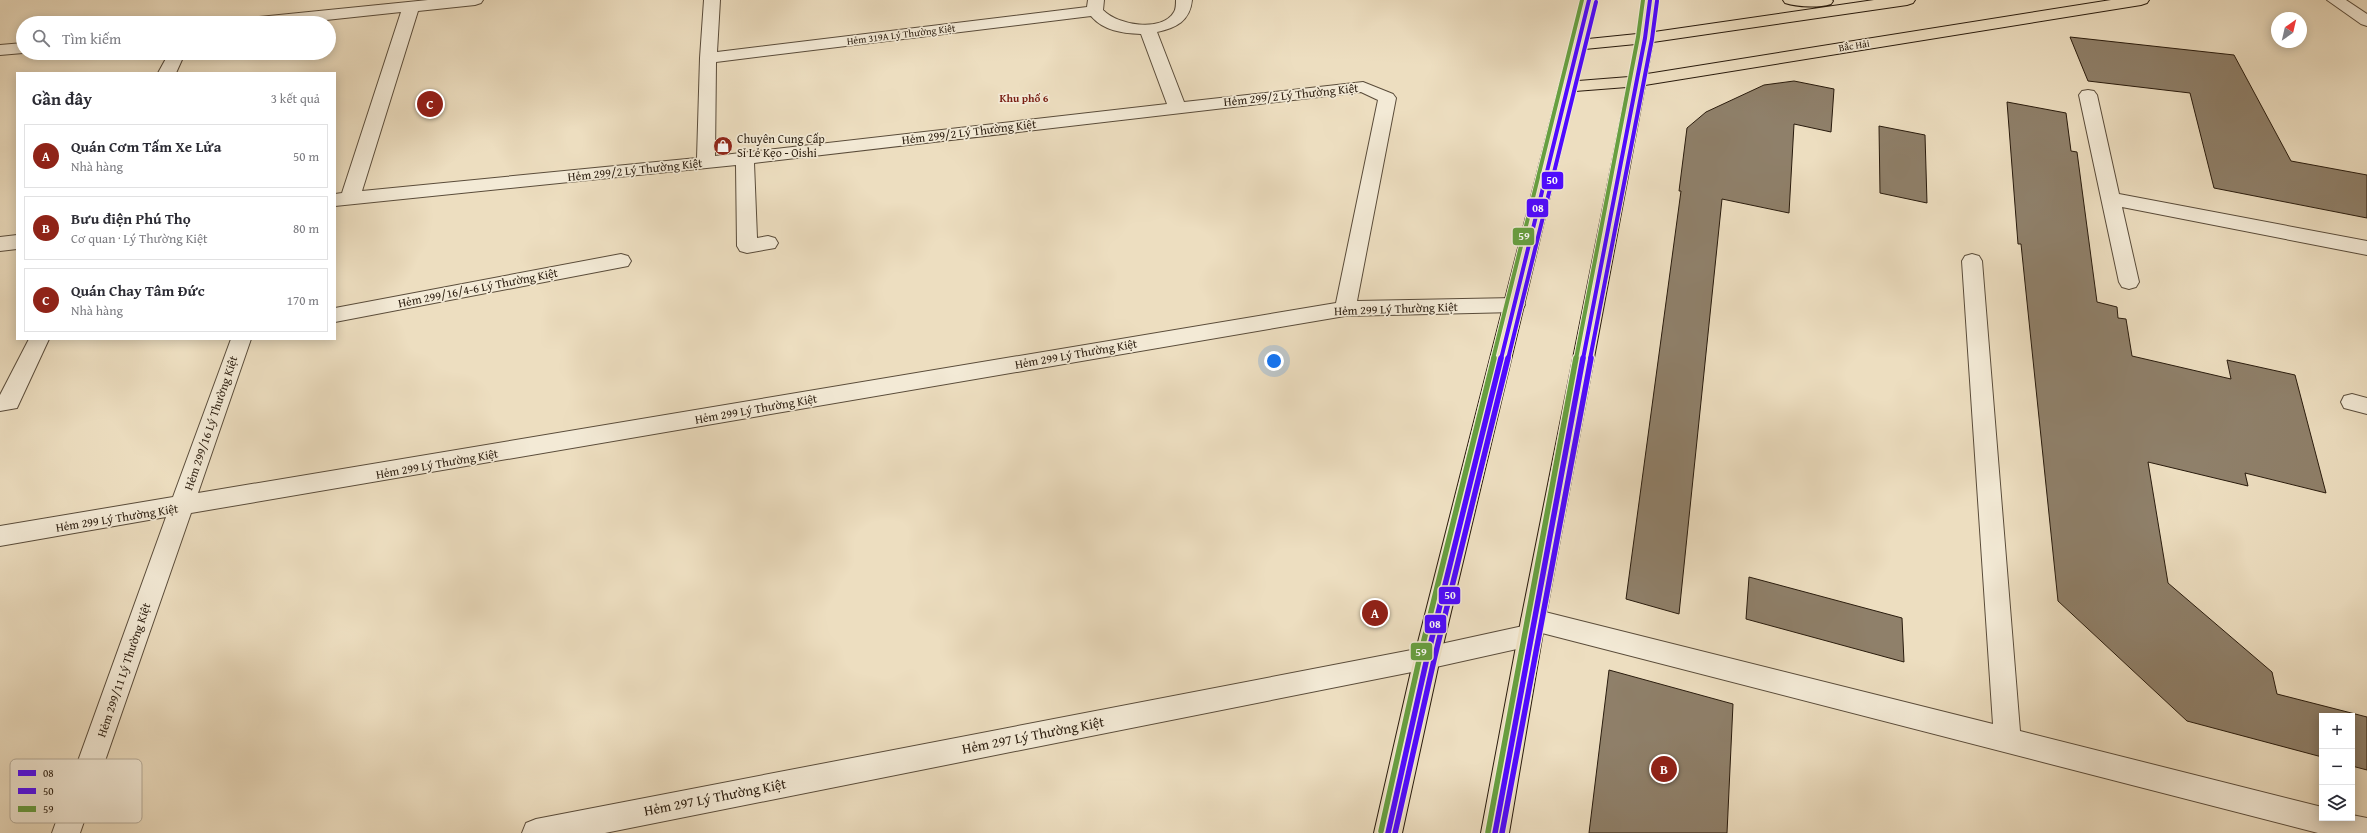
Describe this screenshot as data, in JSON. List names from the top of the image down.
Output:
{
  "streets": {
    "main road": ["Bắc Hải"],
    "street": [
      "Hẻm 319A Lý Thường Kiệt",
      "Hẻm 299/2 Lý Thường Kiệt",
      "Hẻm 299/16/4-6 Lý Thường Kiệt",
      "Hẻm 299 Lý Thường Kiệt",
      "Hẻm 299/16 Lý Thường Kiệt",
      "Hẻm 299/11 Lý Thường Kiệt",
      "Hẻm 297 Lý Thường Kiệt"
    ]
  },
  "crossings": [
    ["Hẻm 299/2 Lý Thường Kiệt", "Hẻm 299 Lý Thường Kiệt"],
    ["Hẻm 299 Lý Thường Kiệt", "Hẻm 299/16 Lý Thường Kiệt"],
    ["Hẻm 299 Lý Thường Kiệt", "Hẻm 299/11 Lý Thường Kiệt"],
    ["Hẻm 299/16 Lý Thường Kiệt", "Hẻm 299/11 Lý Thường Kiệt"]
  ],
  "districts": ["Khu phố 6"],
  "places": {
    "shop": ["Chuyên Cung Cấp Sỉ Lẻ Kẹo - Oishi"]
  },
  "lines": ["transit line 08", "transit line 59", "transit line 50"],
  "legend": ["08", "50", "59"],
  "north": "top right",
  "page": {
    "search": "Tìm kiếm",
    "heading": ["Gần đây", "3 kết quả"],
    "pins": ["C", "A", "B"],
    "list": [
      {
        "mark": "A",
        "name": "Quán Cơm Tấm Xe Lửa",
        "note": "Nhà hàng",
        "value": "50 m"
      },
      {
        "mark": "B",
        "name": "Bưu điện Phú Thọ",
        "note": "Cơ quan · Lý Thường Kiệt",
        "value": "80 m"
      },
      {
        "mark": "C",
        "name": "Quán Chay Tâm Đức",
        "note": "Nhà hàng",
        "value": "170 m"
      }
    ],
    "map_buttons": ["+", "−"]
  }
}
